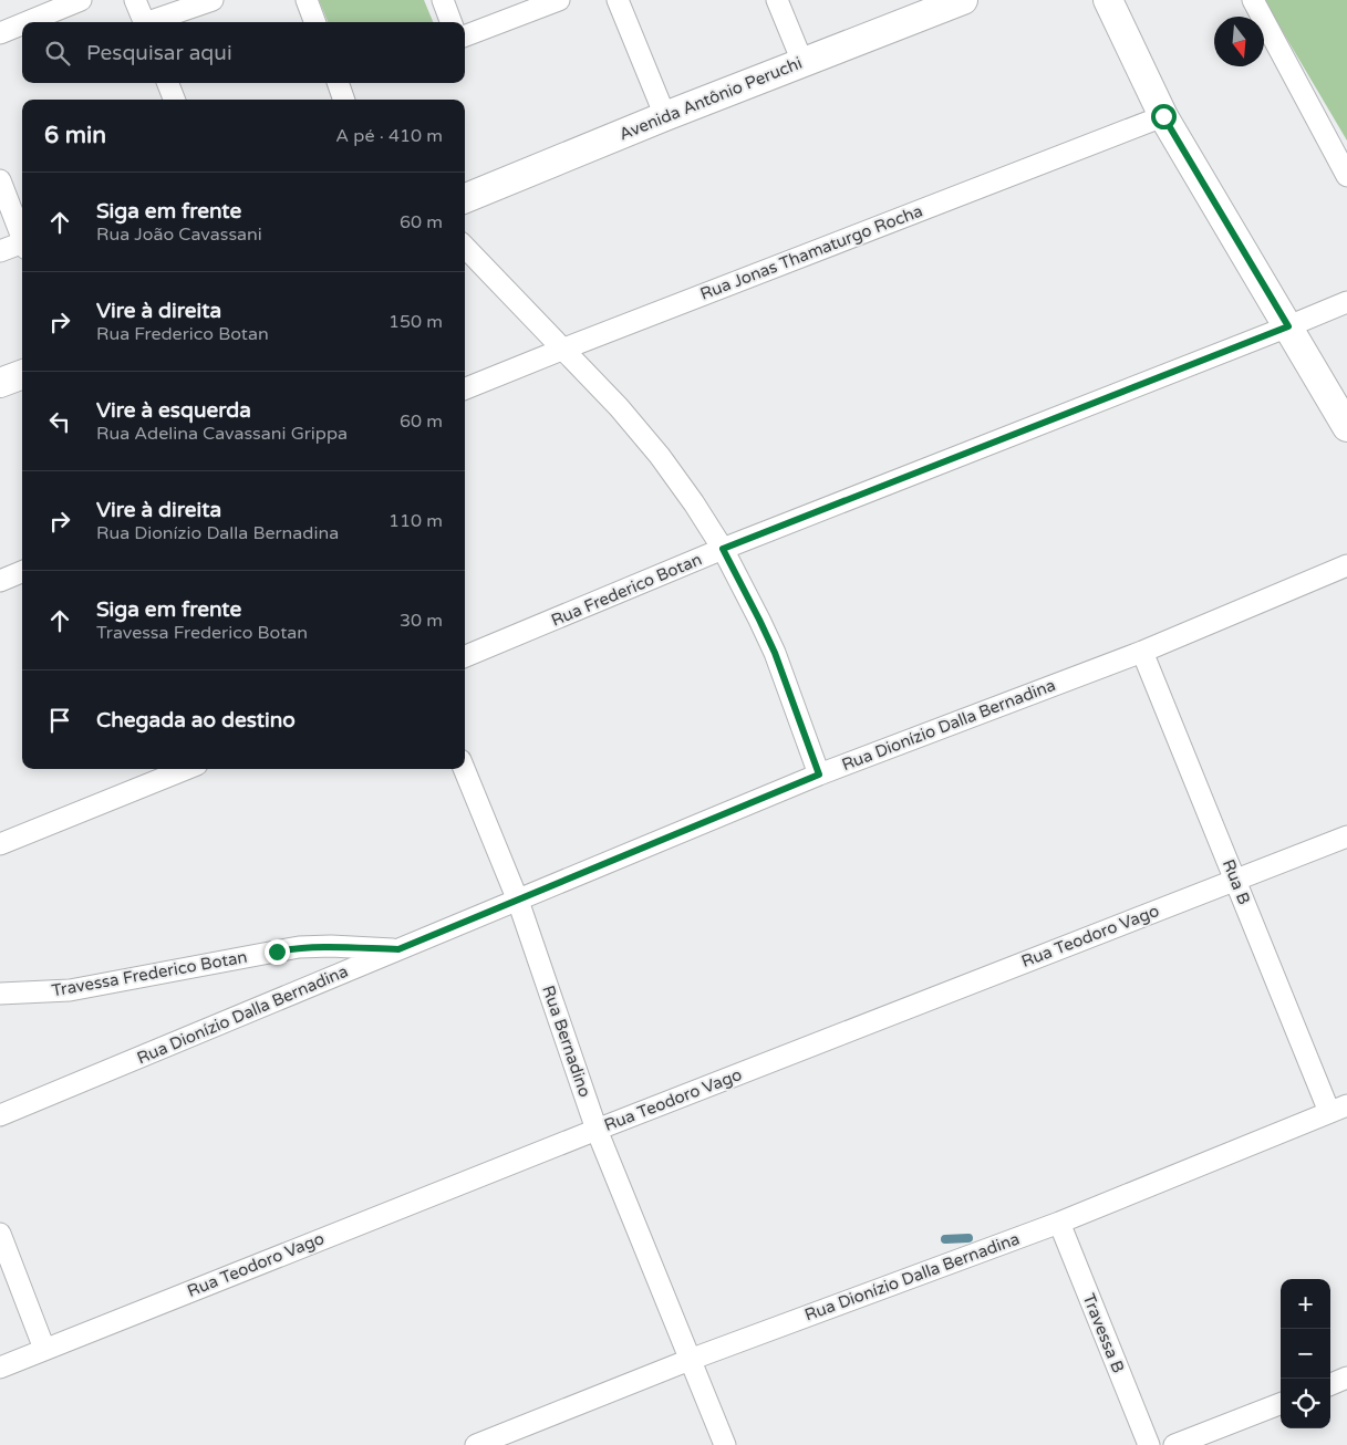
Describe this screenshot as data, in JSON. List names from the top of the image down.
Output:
{
  "streets": {
    "main road": ["Avenida Antônio Peruchi"],
    "street": [
      "Rua Jonas Thamaturgo Rocha",
      "Rua Frederico Botan",
      "Rua Dionízio Dalla Bernadina",
      "Rua B",
      "Rua Teodoro Vago",
      "Travessa Frederico Botan",
      "Rua Bernadino",
      "Travessa B"
    ]
  },
  "crossings": [
    ["Rua Dionízio Dalla Bernadina", "Rua B"],
    ["Rua Dionízio Dalla Bernadina", "Travessa Frederico Botan"],
    ["Rua Dionízio Dalla Bernadina", "Rua Bernadino"],
    ["Rua Dionízio Dalla Bernadina", "Travessa B"],
    ["Rua B", "Rua Teodoro Vago"],
    ["Rua Teodoro Vago", "Rua Bernadino"]
  ],
  "north": "bottom",
  "page": {
    "search": "Pesquisar aqui",
    "heading": ["6 min", "A pé · 410 m"],
    "list": [
      ["Siga em frente", "Rua João Cavassani", "60 m"],
      ["Vire à direita", "Rua Frederico Botan", "150 m"],
      ["Vire à esquerda", "Rua Adelina Cavassani Grippa", "60 m"],
      ["Vire à direita", "Rua Dionízio Dalla Bernadina", "110 m"],
      ["Siga em frente", "Travessa Frederico Botan", "30 m"],
      "Chegada ao destino"
    ],
    "map_buttons": ["+", "−"]
  }
}
